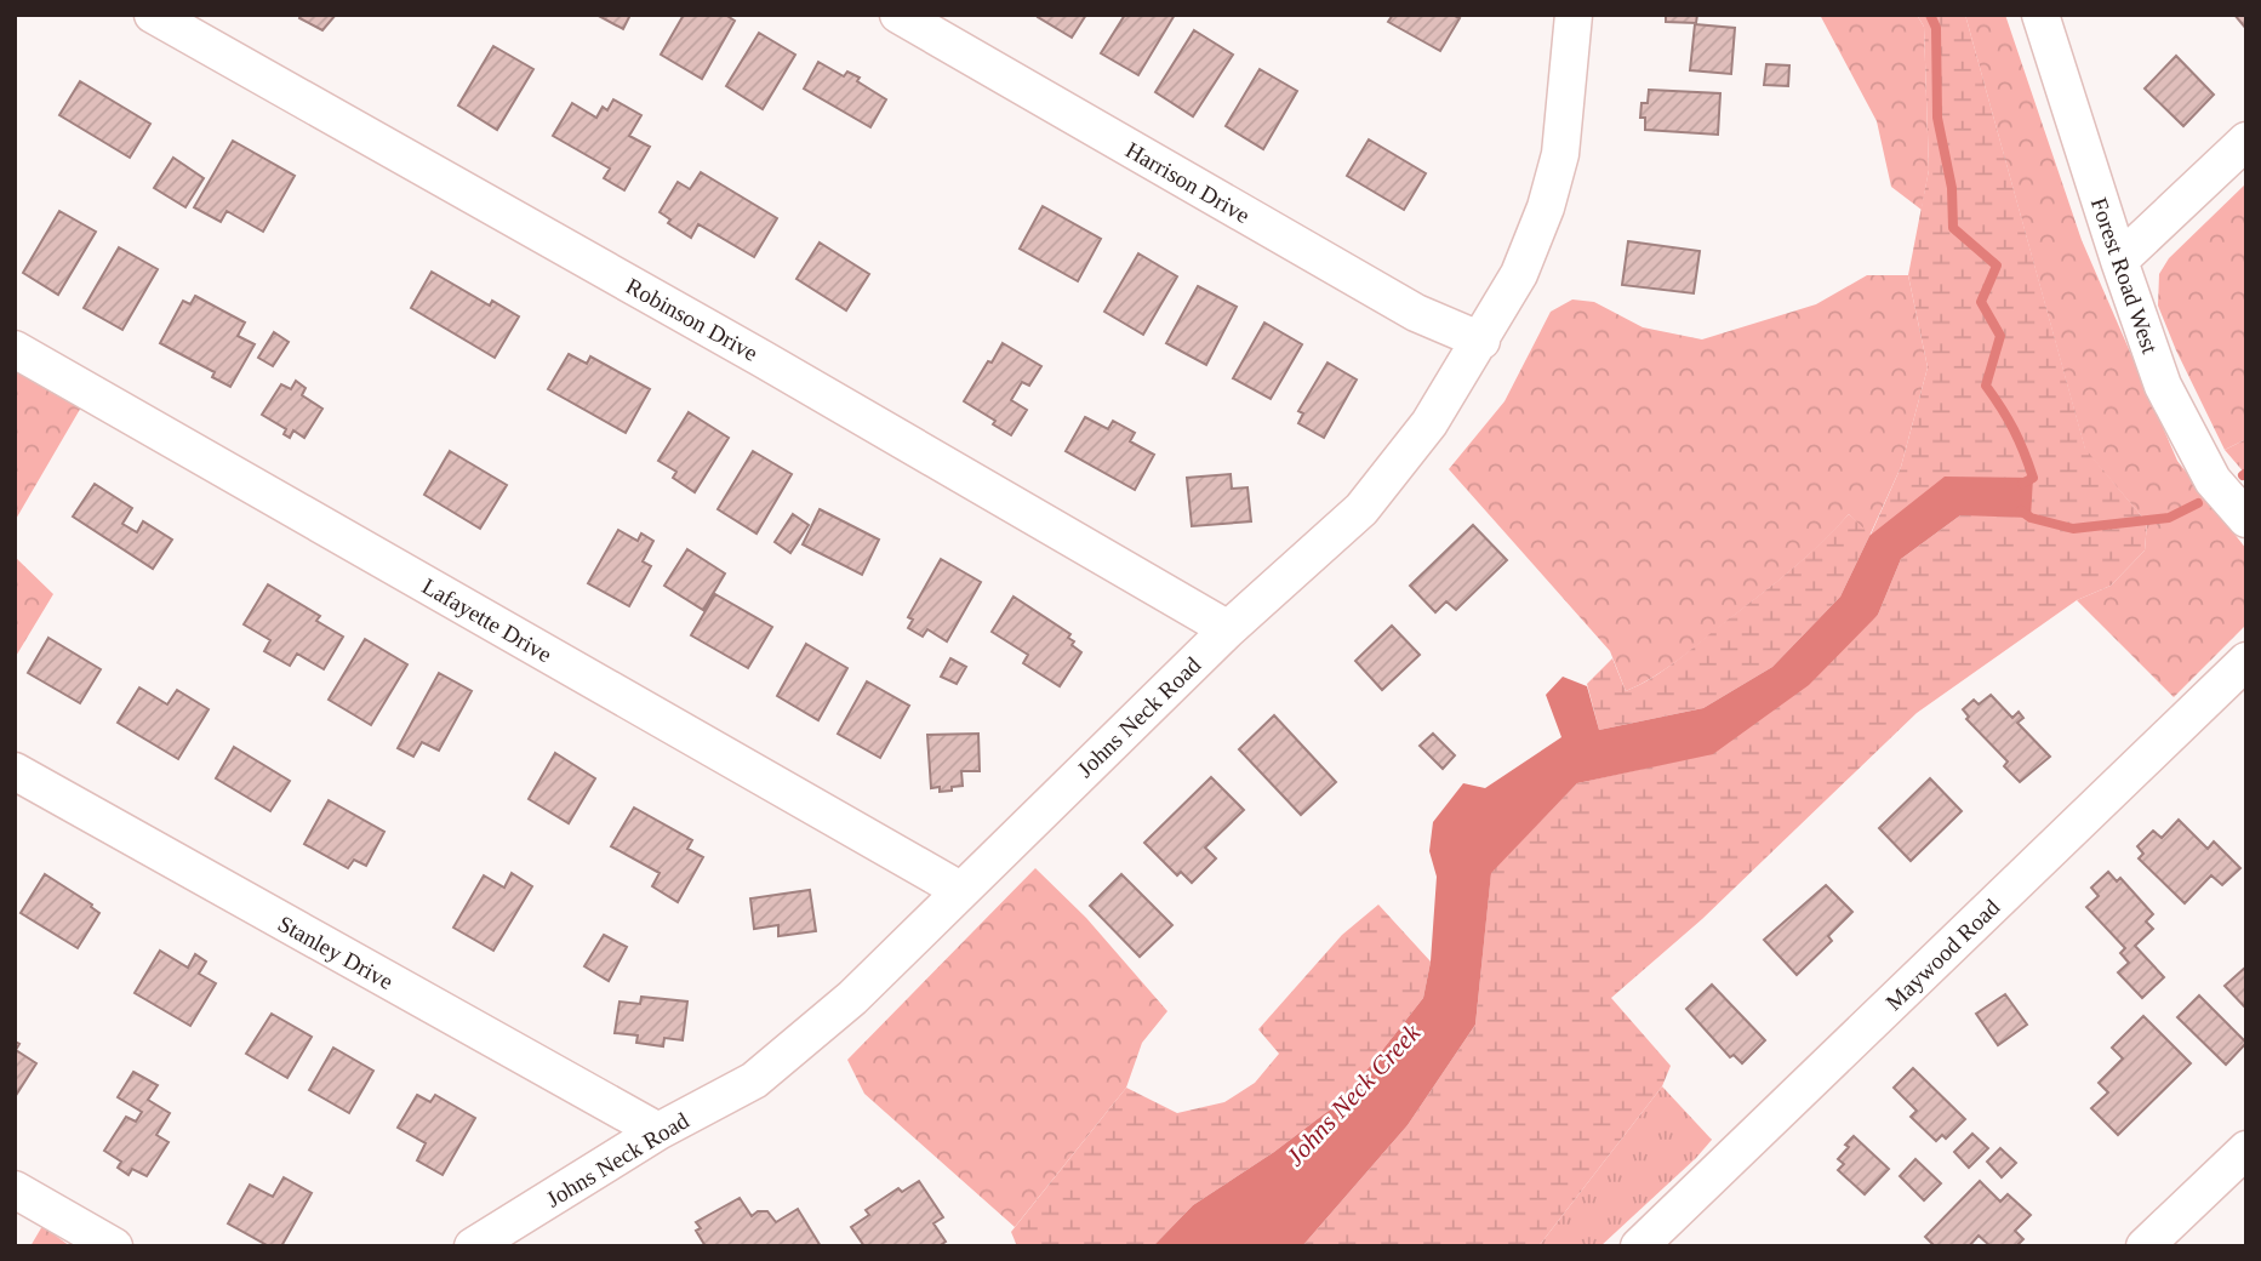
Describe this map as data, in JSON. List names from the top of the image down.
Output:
{
  "streets": {
    "street": [
      "Harrison Drive",
      "Forest Road West",
      "Robinson Drive",
      "Lafayette Drive",
      "Johns Neck Road",
      "Stanley Drive",
      "Maywood Road"
    ]
  },
  "crossings": [
    ["Harrison Drive", "Johns Neck Road"],
    ["Robinson Drive", "Johns Neck Road"],
    ["Lafayette Drive", "Johns Neck Road"],
    ["Johns Neck Road", "Stanley Drive"]
  ],
  "water": ["Johns Neck Creek"]
}
